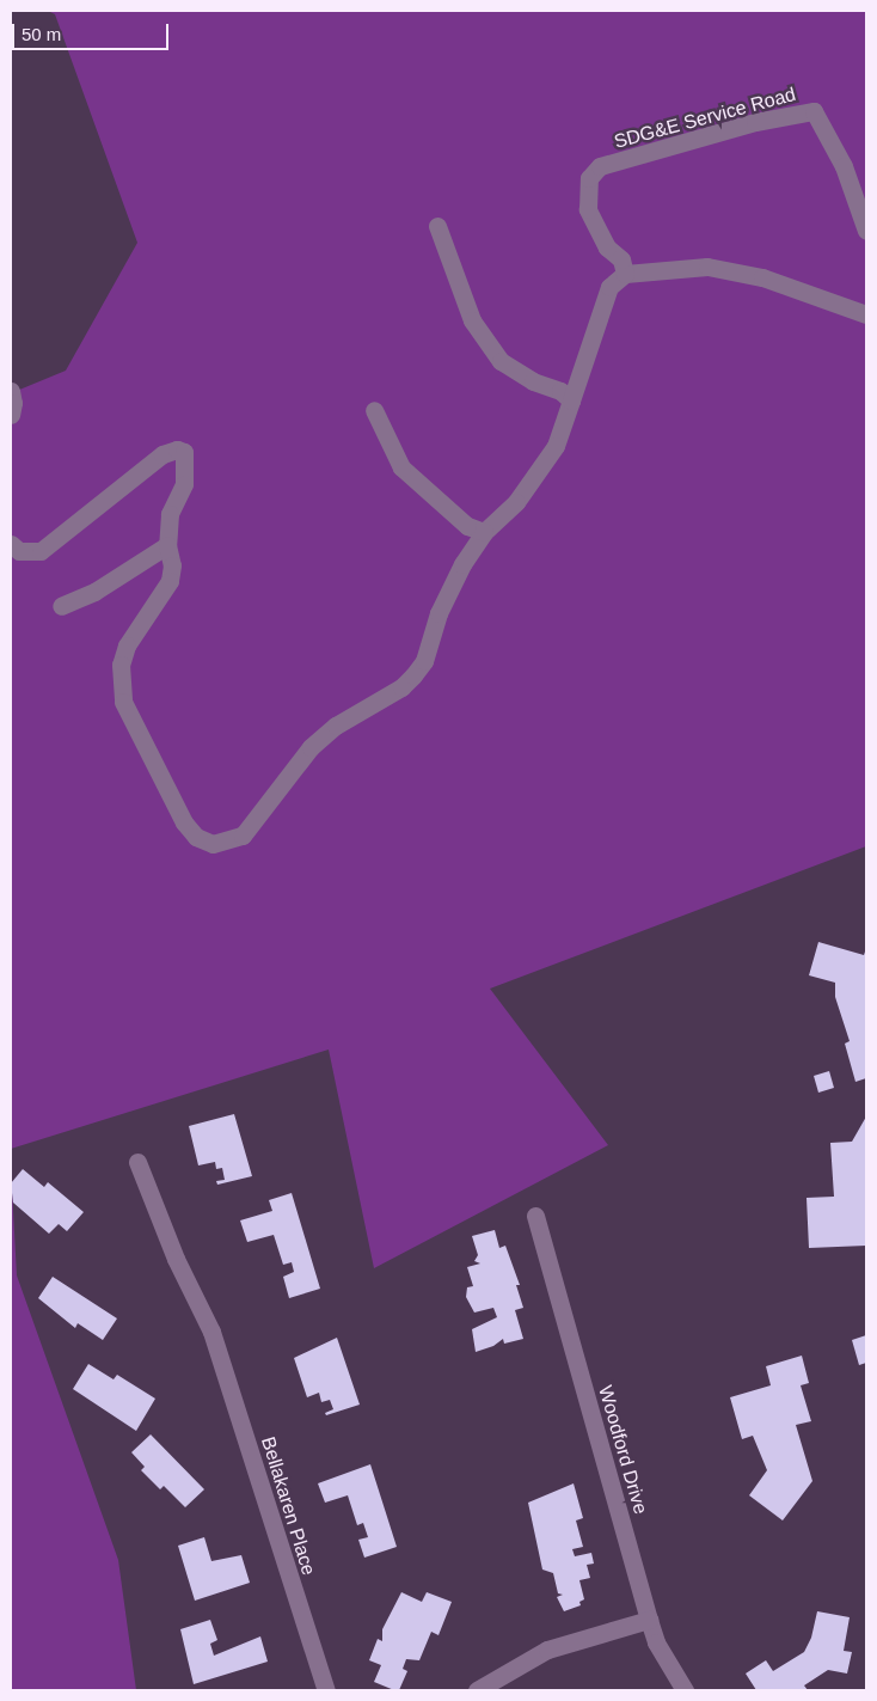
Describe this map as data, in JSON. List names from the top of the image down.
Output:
{
  "streets": {
    "street": ["SDG&E Service Road", "Woodford Drive", "Bellakaren Place"]
  },
  "scale_bar": "50 m"
}
